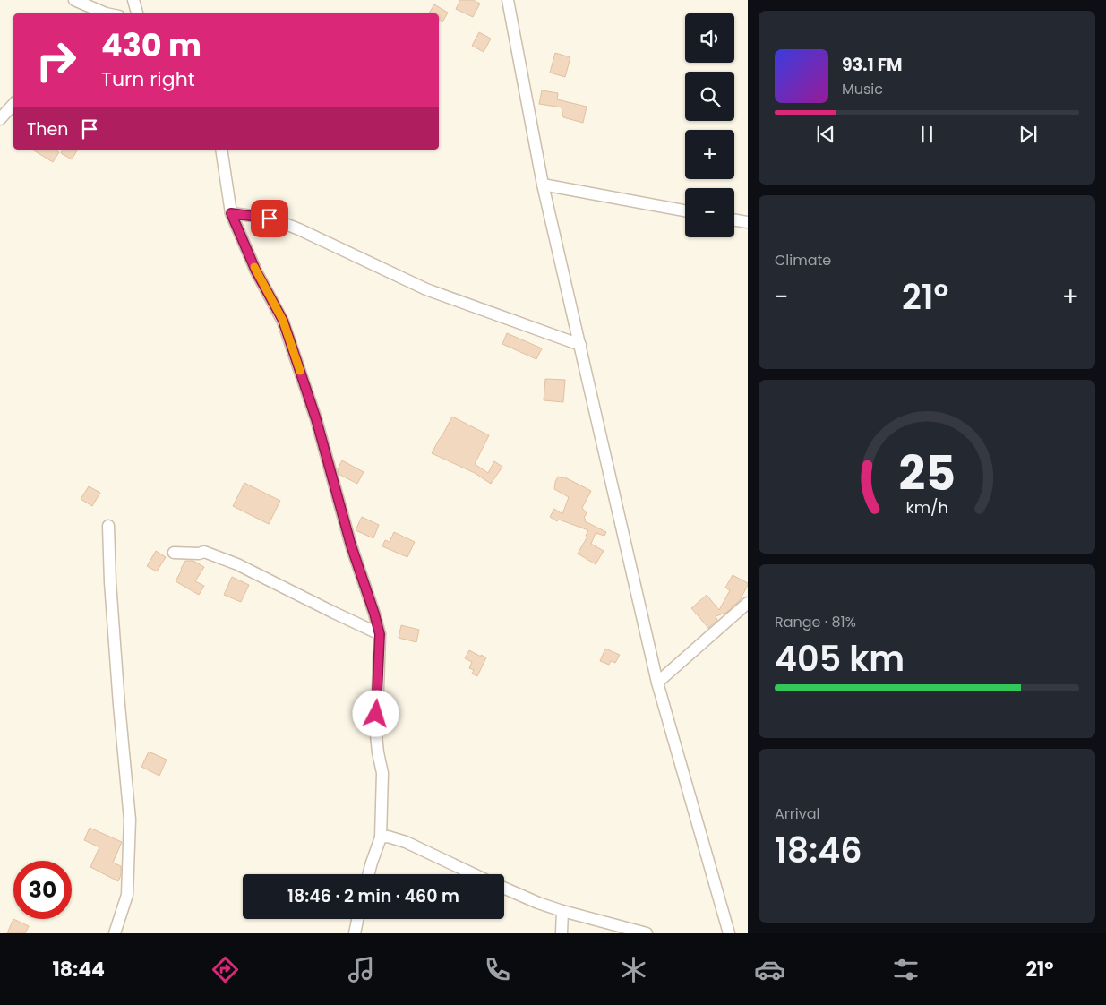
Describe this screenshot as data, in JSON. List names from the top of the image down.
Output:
{
  "page": {
    "map_buttons": ["+", "−"],
    "turn": ["430 m", "Turn right"],
    "song": ["93.1 FM", "Music"],
    "then": "Then",
    "tile": [
      "Climate",
      ["Range · 81%", "405 km"],
      ["Arrival", "18:46"]
    ],
    "heat": ["−", "21°", "+"],
    "limit": "30",
    "trip": "18:46 · 2 min · 460 m",
    "tabs": ["18:44", "21°"],
    "gauge": ["25", "km/h"]
  }
}
